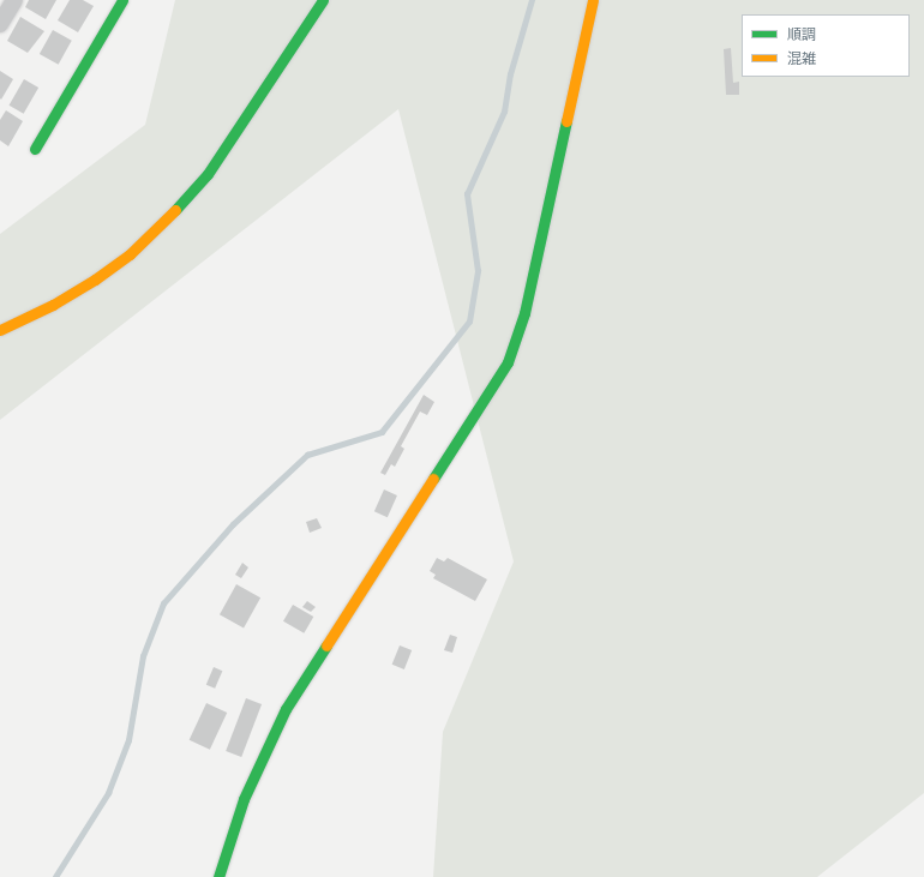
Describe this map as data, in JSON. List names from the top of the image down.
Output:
{
  "legend": ["順調", "混雑"]
}
